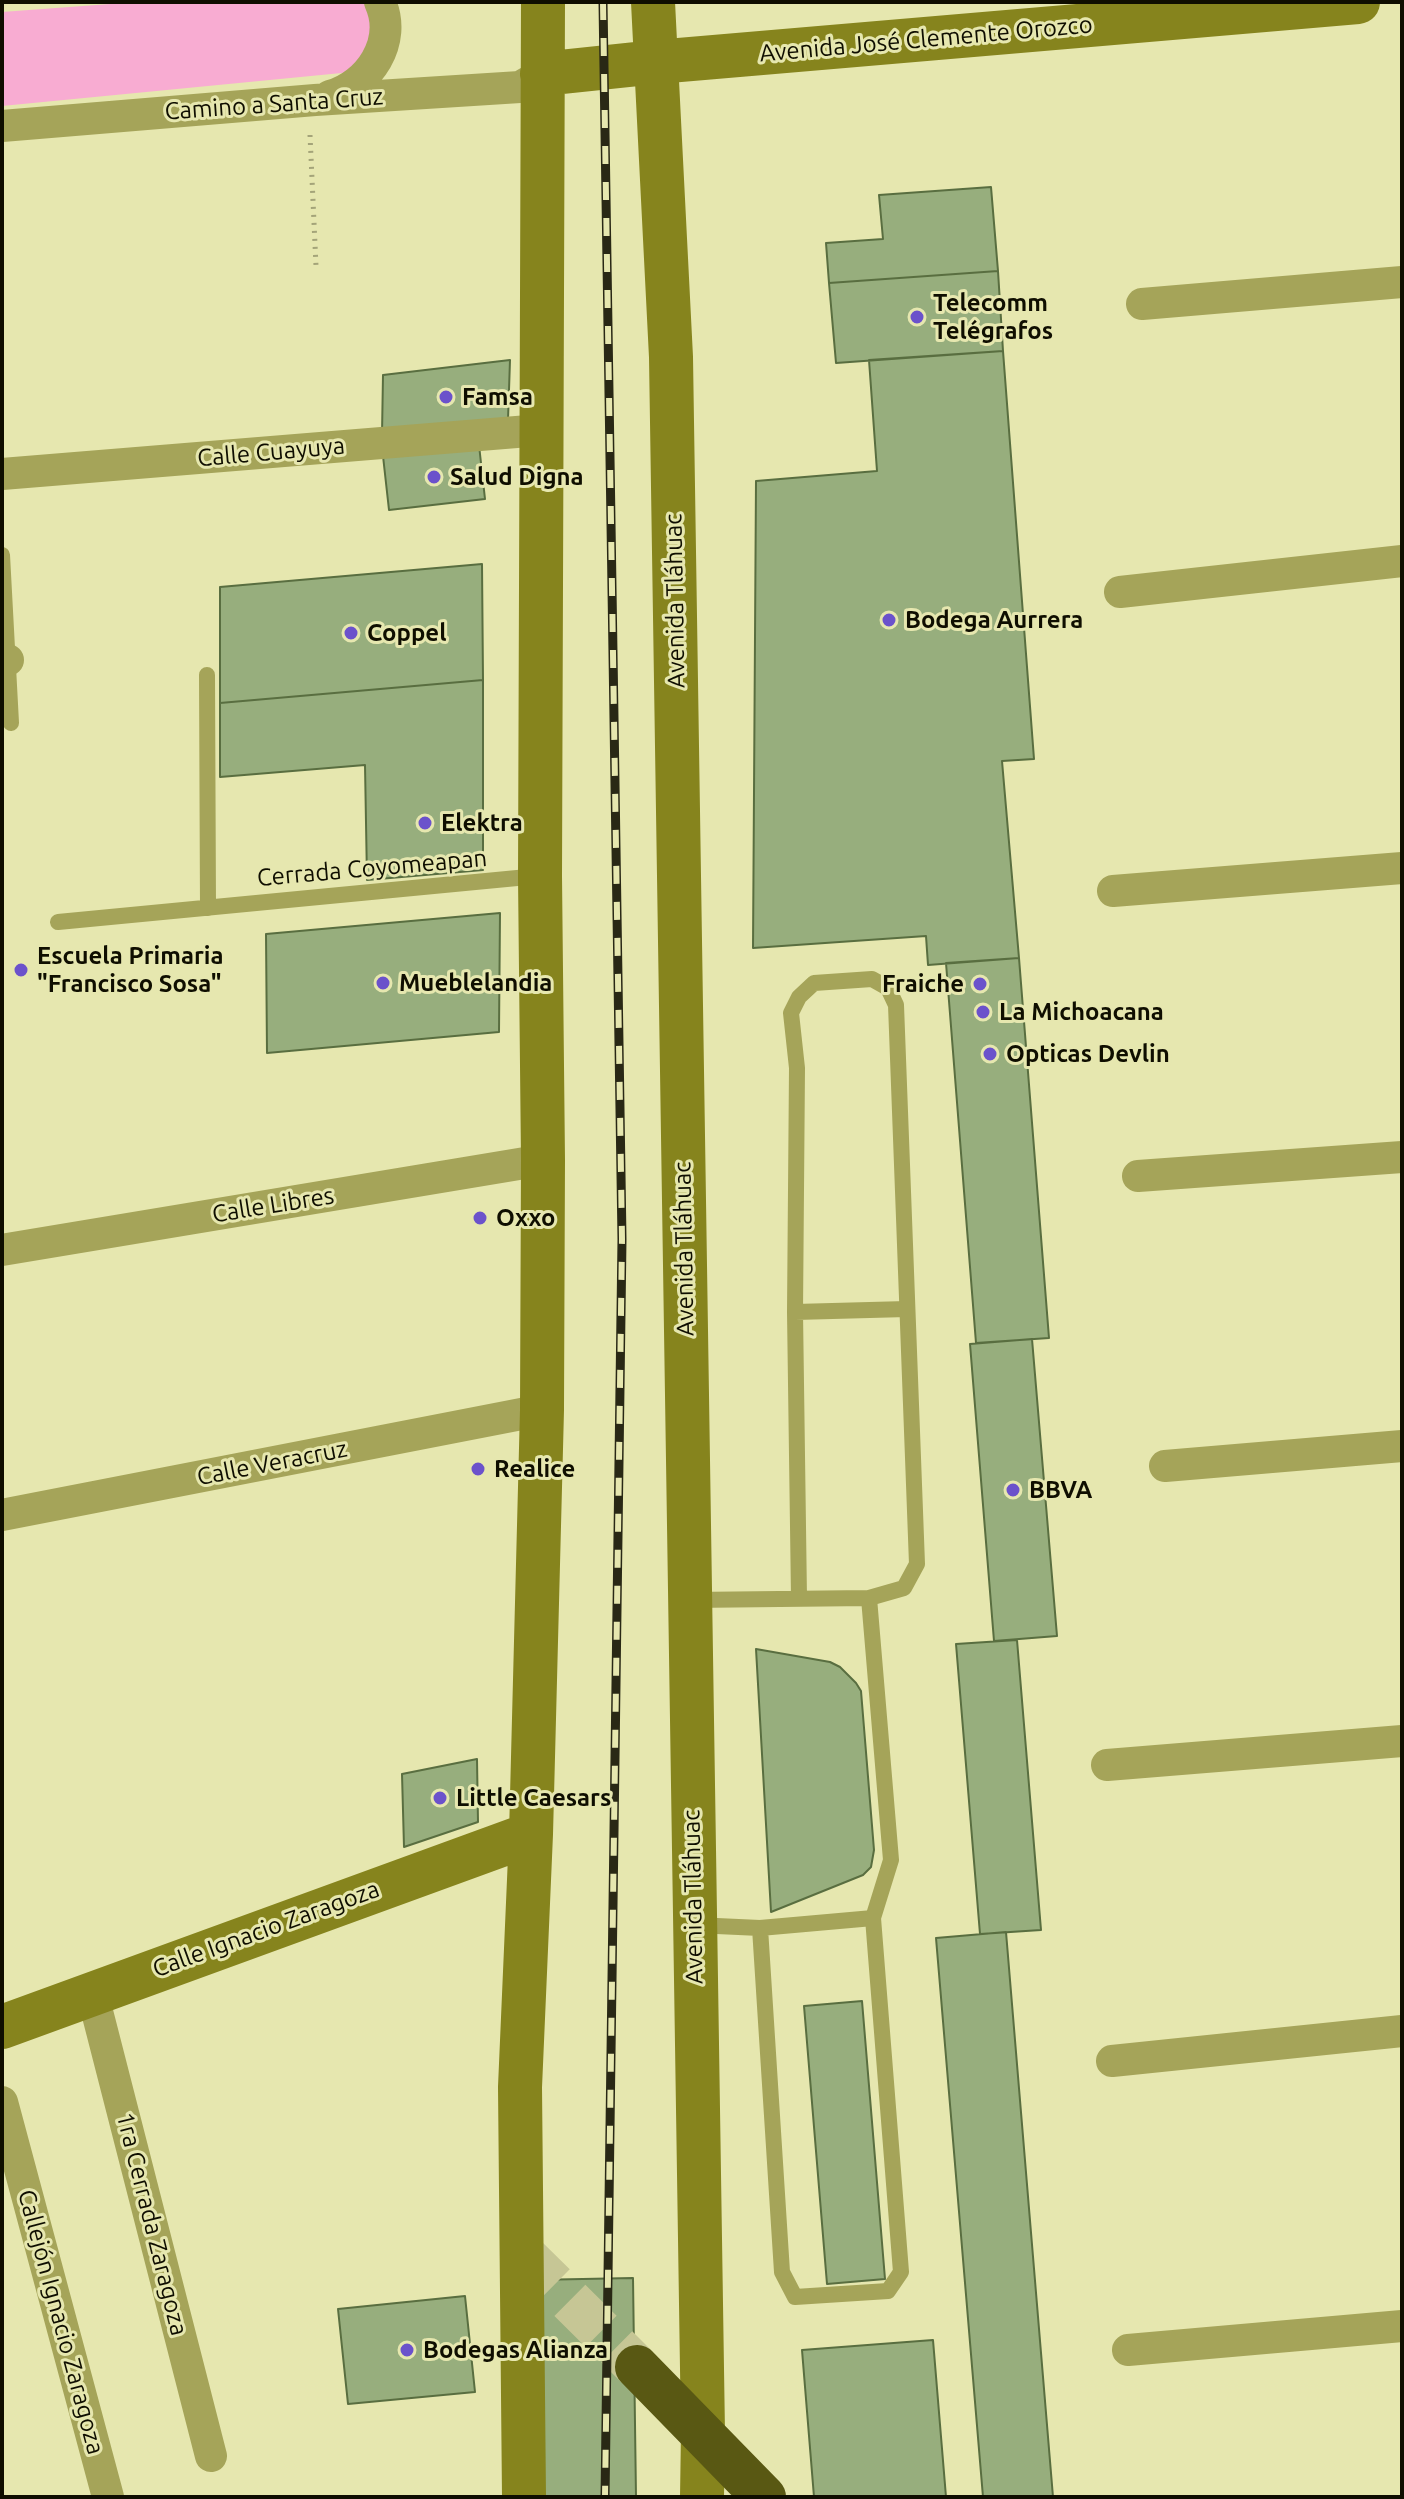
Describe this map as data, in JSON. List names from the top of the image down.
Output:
{
  "streets": {
    "main road": ["Avenida José Clemente Orozco", "Avenida Tláhuac", "Calle Ignacio Zaragoza"],
    "street": [
      "Camino a Santa Cruz",
      "Calle Cuayuya",
      "Calle Libres",
      "Calle Veracruz",
      "1ra Cerrada Zaragoza",
      "Callejón Ignacio Zaragoza"
    ],
    "lane": ["Cerrada Coyomeapan"]
  },
  "crossings": [
    ["Avenida José Clemente Orozco", "Camino a Santa Cruz"],
    ["Avenida José Clemente Orozco", "Avenida Tláhuac"],
    ["Calle Ignacio Zaragoza", "1ra Cerrada Zaragoza"]
  ],
  "places": [
    "Telecomm Telégrafos",
    "Famsa",
    "Salud Digna",
    "Bodega Aurrera",
    "Coppel",
    "Elektra",
    "Escuela Primaria \"Francisco Sosa\"",
    "Mueblelandia",
    "Fraiche",
    "La Michoacana",
    "Opticas Devlin",
    "Oxxo",
    "Realice",
    "BBVA",
    "Little Caesars",
    "Bodegas Alianza"
  ]
}
